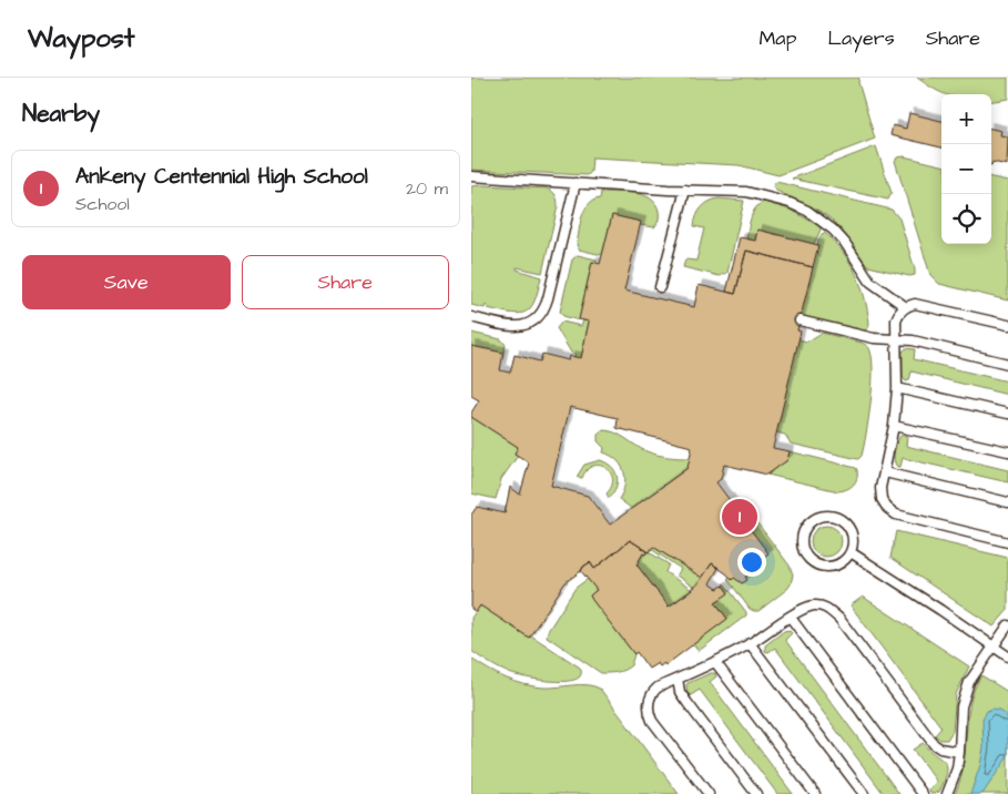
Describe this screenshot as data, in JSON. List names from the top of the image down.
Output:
{
  "page": {
    "header": "Waypost",
    "nav": ["Map", "Layers", "Share"],
    "heading": "Nearby",
    "map_buttons": ["+", "−"],
    "list": [
      {
        "mark": "1",
        "name": "Ankeny Centennial High School",
        "note": "School",
        "value": "20 m"
      }
    ],
    "buttons": ["Save", "Share"],
    "pins": "1"
  }
}
